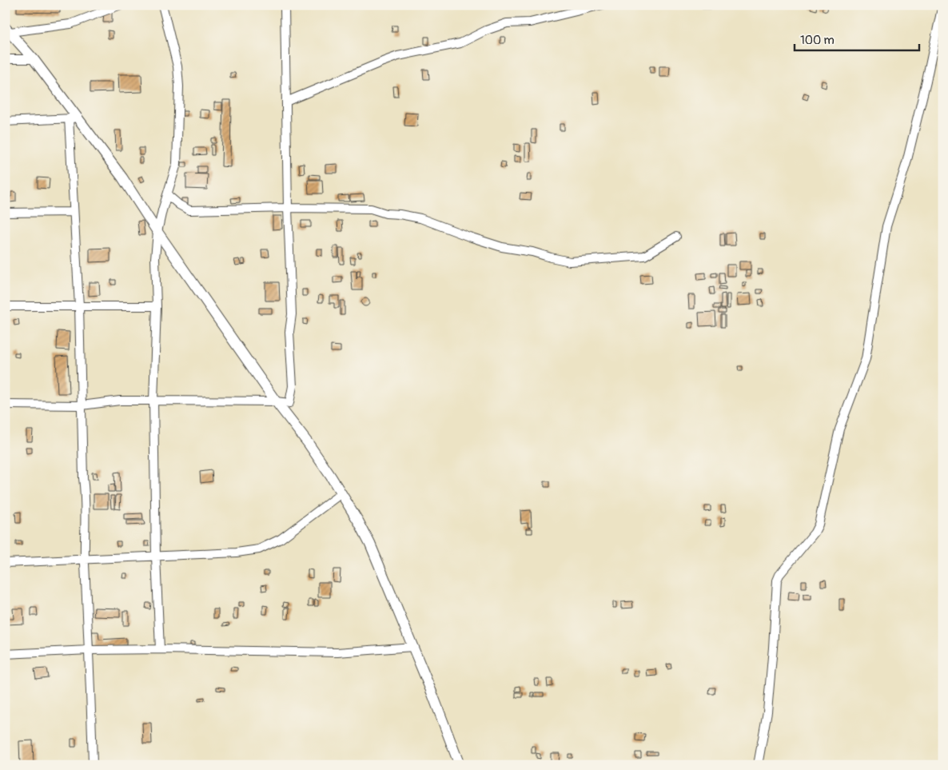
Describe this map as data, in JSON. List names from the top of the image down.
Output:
{
  "scale_bar": "100 m"
}
